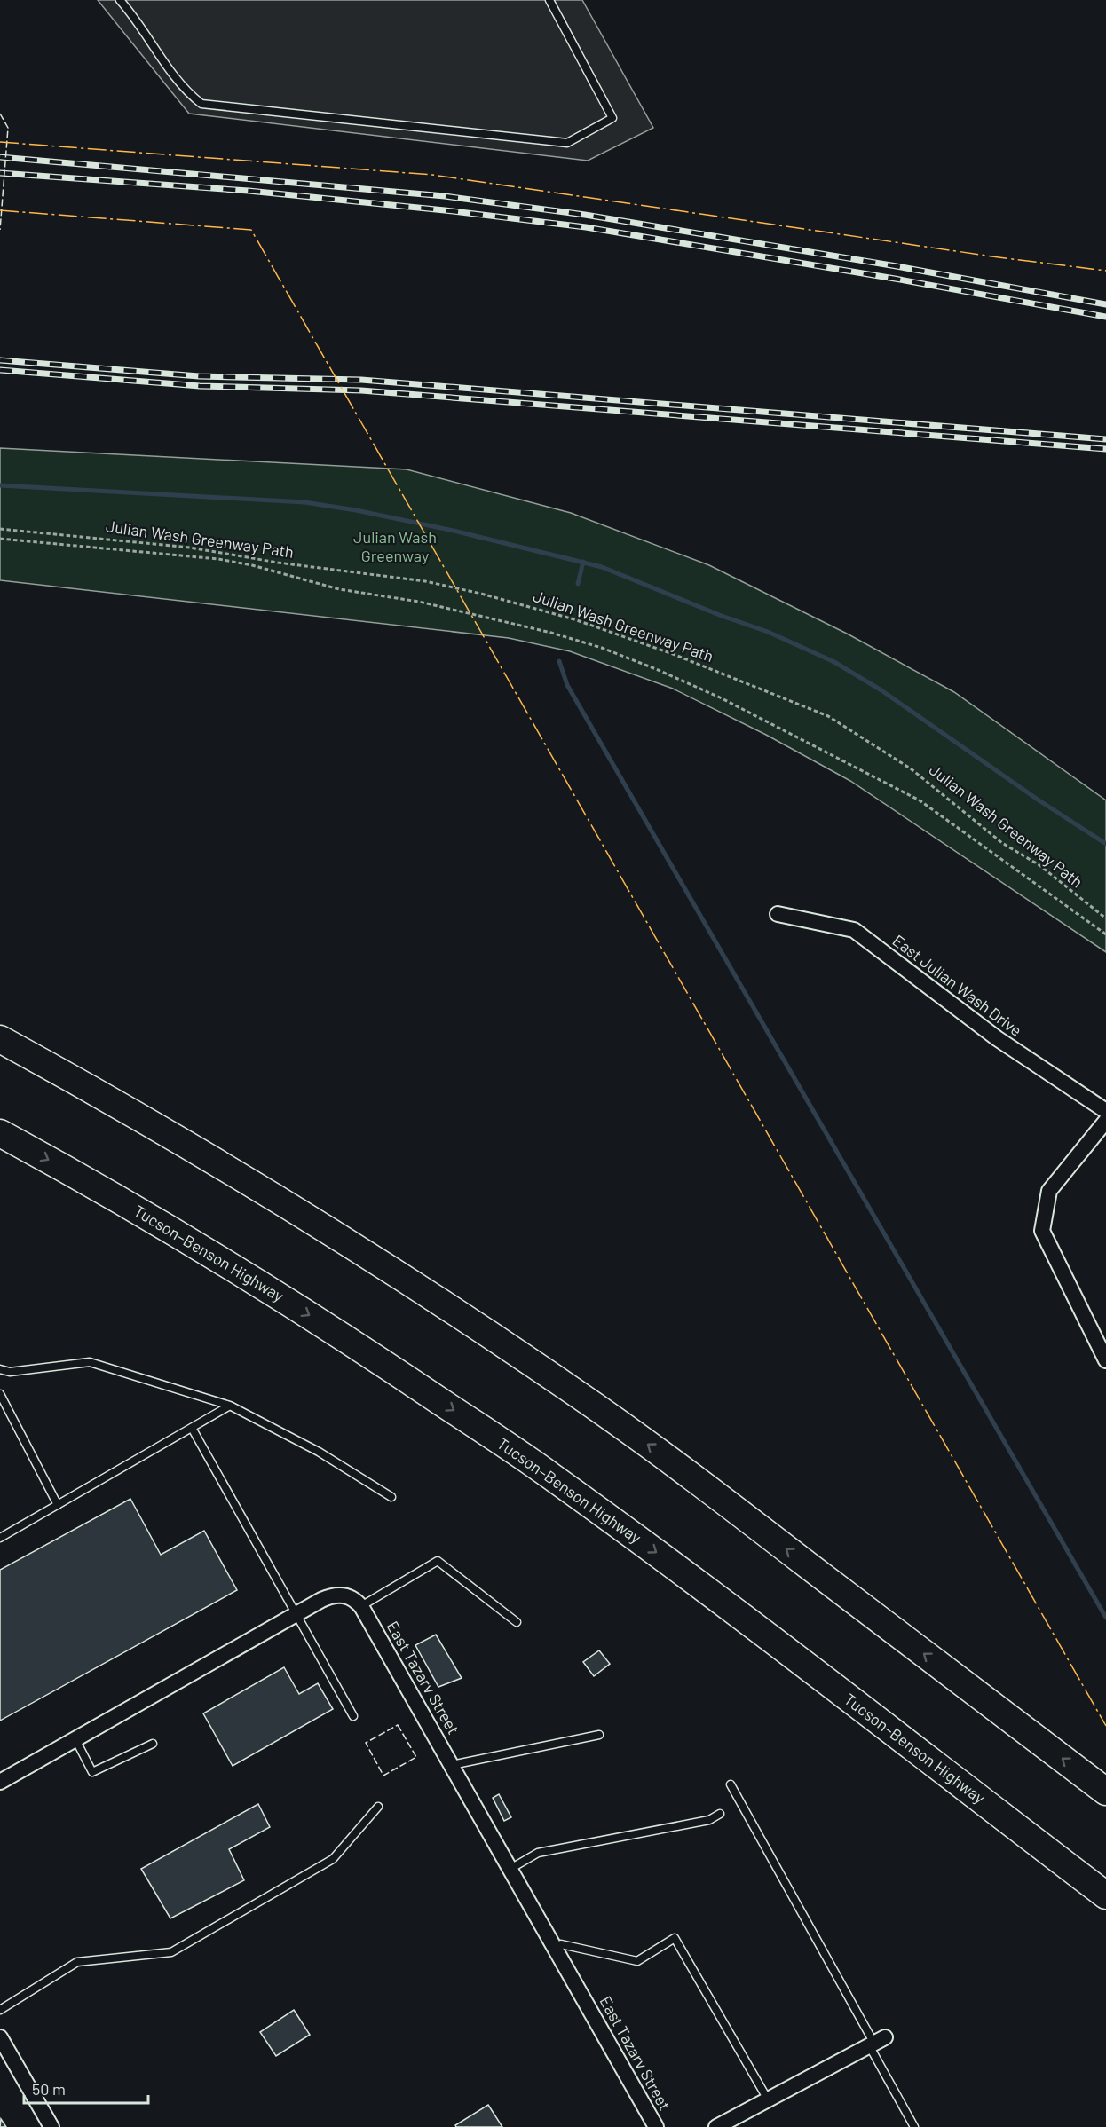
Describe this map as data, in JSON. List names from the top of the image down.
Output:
{
  "streets": {
    "highway": ["Tucson–Benson Highway"],
    "street": ["East Julian Wash Drive", "East Tazarv Street"],
    "path": ["Julian Wash Greenway Path"]
  },
  "parks": ["Julian Wash Greenway"],
  "scale_bar": "50 m"
}
